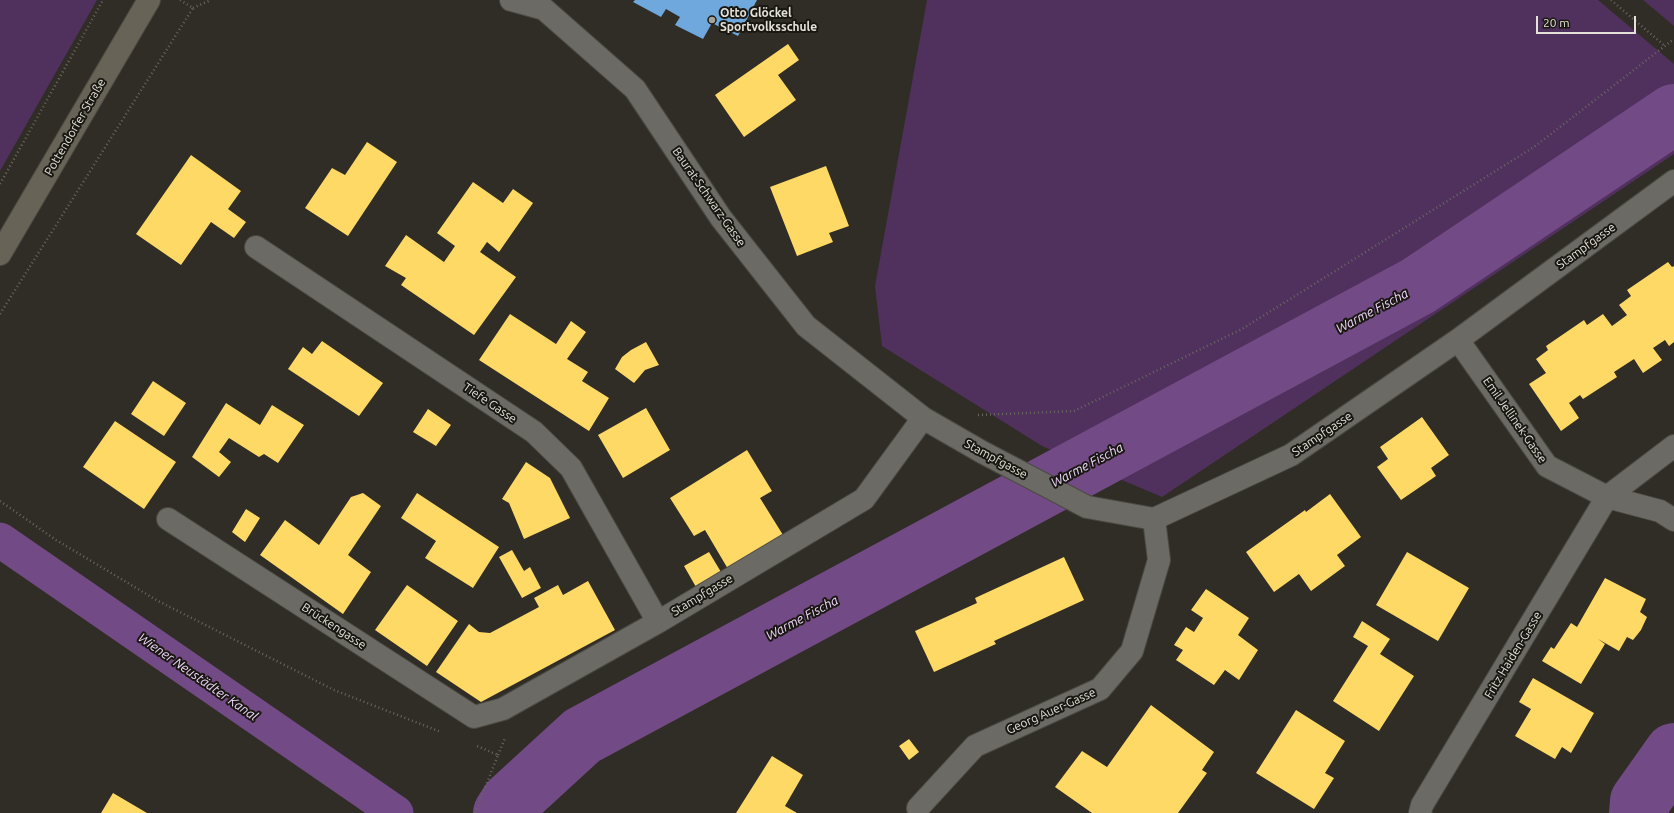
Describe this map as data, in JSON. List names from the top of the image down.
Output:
{
  "streets": {
    "main road": ["Pottendorfer Straße"],
    "street": [
      "Baurat Schwarz-Gasse",
      "Stampfgasse",
      "Tiefe Gasse",
      "Emil Jellinek-Gasse",
      "Brückengasse",
      "Fritz Haiden-Gasse",
      "Georg Auer-Gasse"
    ]
  },
  "crossings": [
    ["Baurat Schwarz-Gasse", "Stampfgasse"],
    ["Stampfgasse", "Tiefe Gasse"],
    ["Stampfgasse", "Emil Jellinek-Gasse"],
    ["Stampfgasse", "Brückengasse"],
    ["Stampfgasse", "Georg Auer-Gasse"],
    ["Emil Jellinek-Gasse", "Fritz Haiden-Gasse"]
  ],
  "water": ["Warme Fischa", "Wiener Neustädter Kanal"],
  "places": ["Otto Glöckel Sportvolksschule"],
  "scale_bar": "20 m"
}
